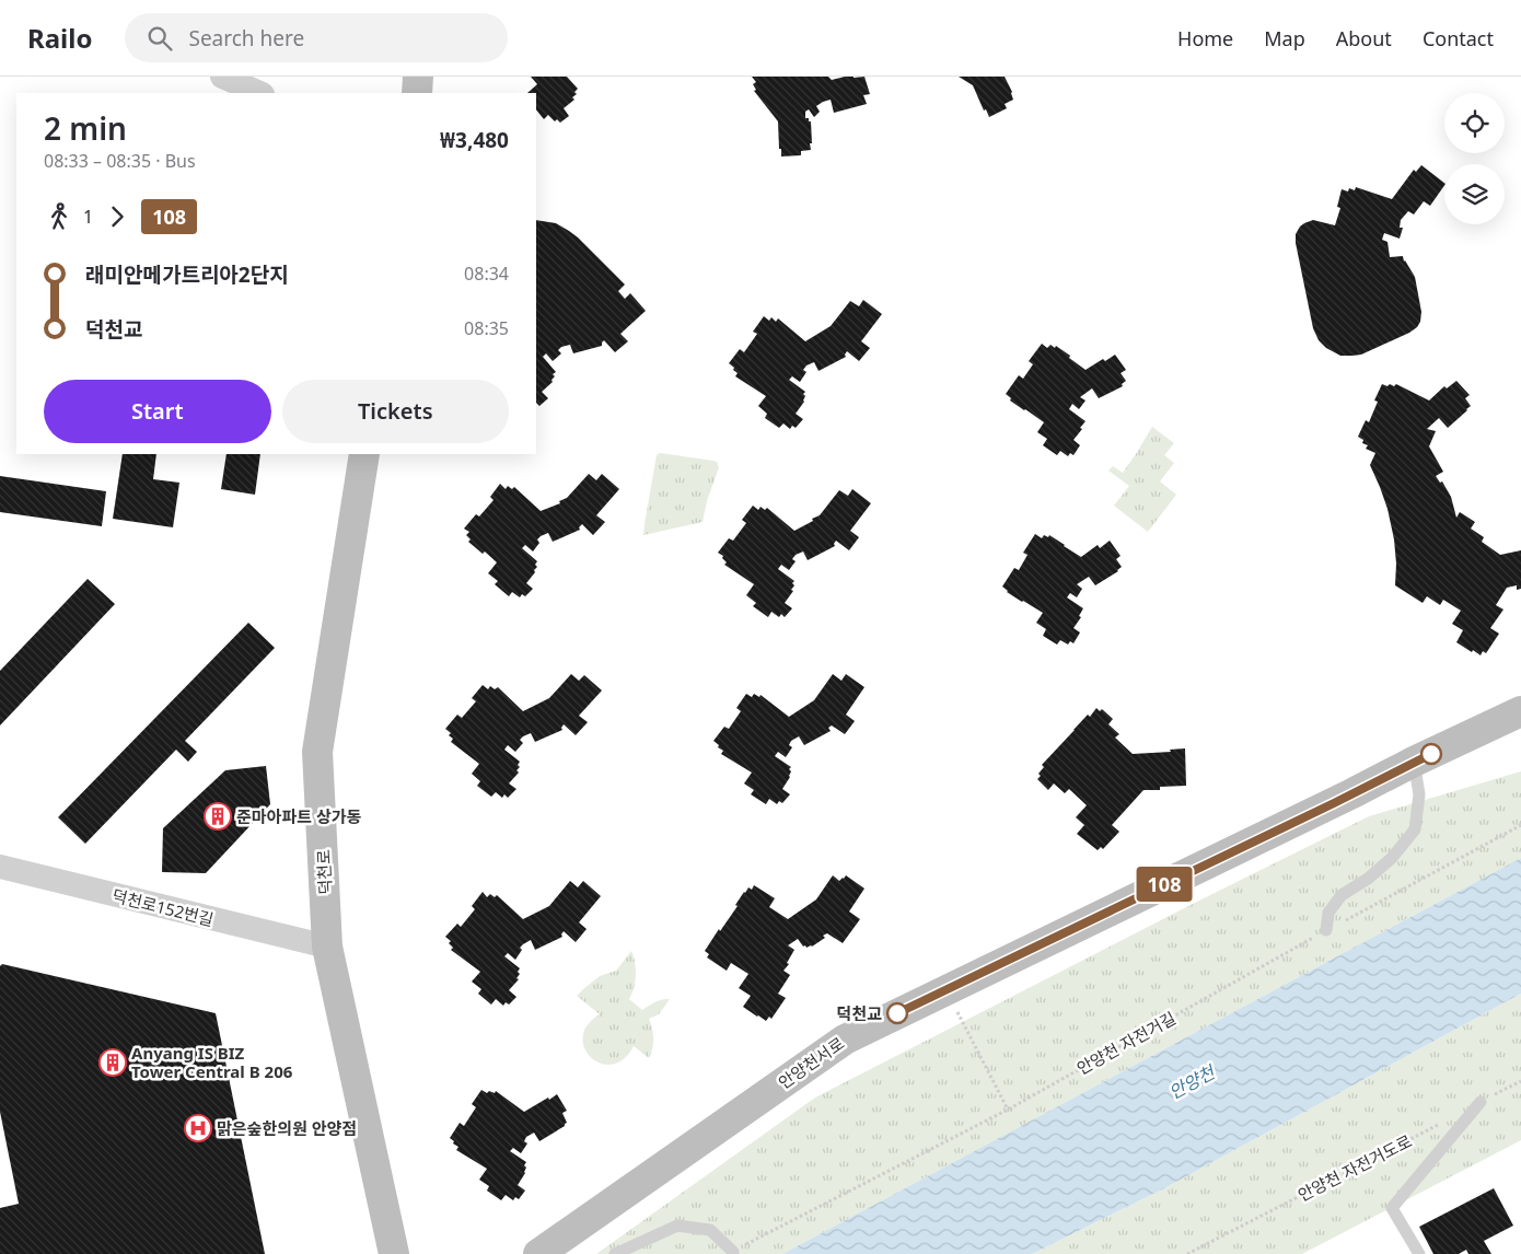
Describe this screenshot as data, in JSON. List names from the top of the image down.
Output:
{
  "streets": {
    "street": ["덕천로", "덕천로152번길", "안양천서로"],
    "path": ["안양천 자전거길", "안양천 자전거도로"]
  },
  "crossings": [
    ["덕천로", "덕천로152번길"]
  ],
  "water": ["안양천"],
  "places": {
    "building": ["준마아파트 상가동", "Anyang IS BIZ Tower Central B 206"],
    "other": ["덕천교"],
    "hospital": ["맑은숲한의원 안양점"]
  },
  "lines": ["bus line 108"],
  "page": {
    "header": "Railo",
    "search": "Search here",
    "nav": [
      "Home",
      "Map",
      "About",
      "Contact"
    ],
    "on_map": "108",
    "heading": ["2 min", "08:33 – 08:35 · Bus", "₩3,480"],
    "legs": ["1", "108"],
    "list": [
      {
        "name": "래미안메가트리아2단지",
        "value": "08:34"
      },
      {
        "name": "덕천교",
        "value": "08:35"
      }
    ],
    "buttons": ["Start", "Tickets"]
  }
}
